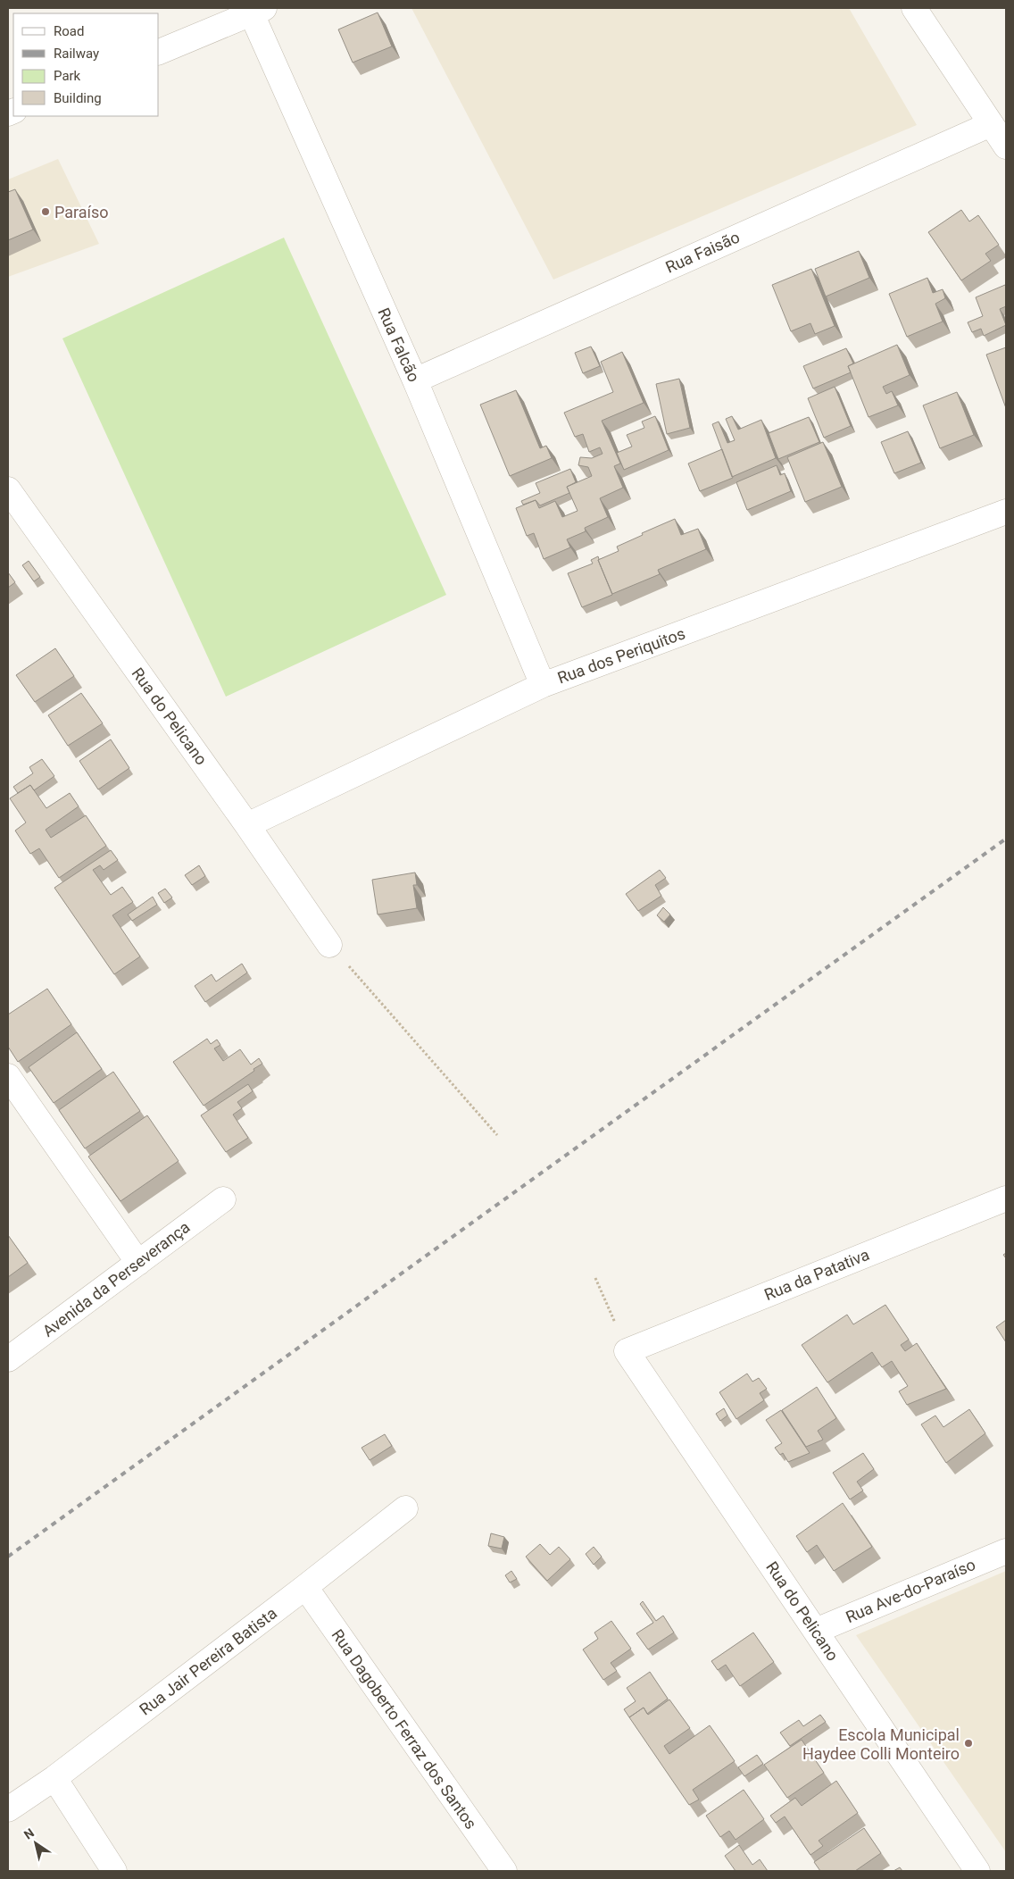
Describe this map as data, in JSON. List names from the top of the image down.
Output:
{
  "streets": {
    "street": [
      "Rua Faisão",
      "Rua Falcão",
      "Rua dos Periquitos",
      "Rua do Pelicano",
      "Rua da Patativa",
      "Avenida da Perseverança",
      "Rua Ave-do-Paraíso",
      "Rua Jair Pereira Batista",
      "Rua Dagoberto Ferraz dos Santos"
    ]
  },
  "crossings": [
    ["Rua Faisão", "Rua Falcão"],
    ["Rua Falcão", "Rua dos Periquitos"],
    ["Rua dos Periquitos", "Rua do Pelicano"],
    ["Rua do Pelicano", "Rua da Patativa"],
    ["Rua do Pelicano", "Rua Ave-do-Paraíso"],
    ["Rua Jair Pereira Batista", "Rua Dagoberto Ferraz dos Santos"]
  ],
  "places": ["Paraíso", "Escola Municipal Haydee Colli Monteiro"],
  "legend": [
    "Road",
    "Railway",
    "Park",
    "Building"
  ],
  "north": "top left"
}
